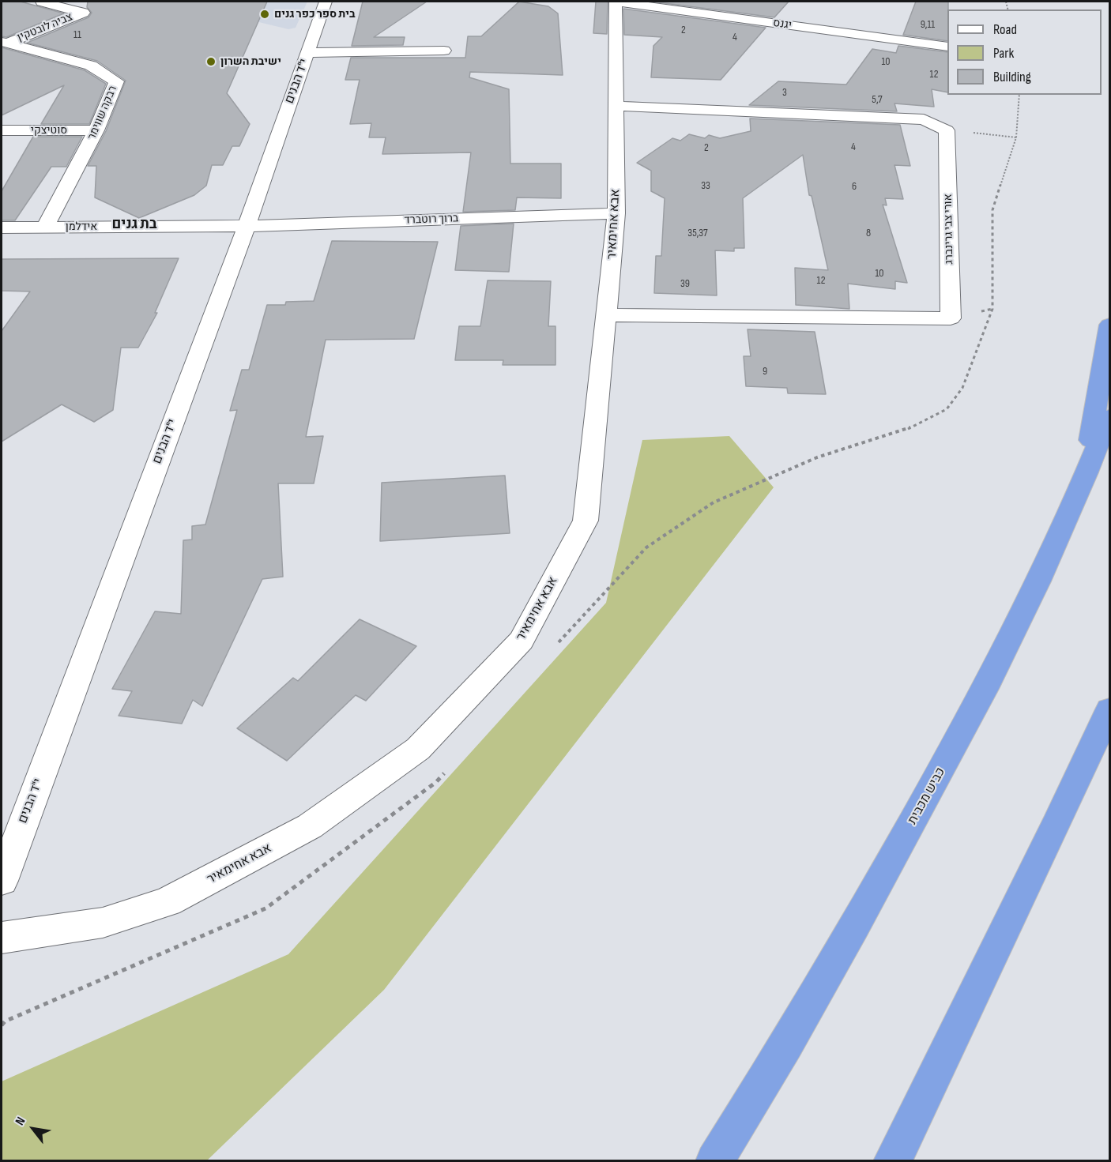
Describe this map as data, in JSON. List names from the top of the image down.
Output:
{
  "streets": {
    "highway": ["כביש מכבית"],
    "street": [
      "יגנס",
      "צביה לובטקין",
      "י\"ד הבנים",
      "רבקה שווימר",
      "סוטיצקי",
      "ברוך רוטברד",
      "אבא אחימאיר",
      "אידלמן",
      "אורי צבי גרינברג"
    ]
  },
  "crossings": [
    ["יגנס", "אבא אחימאיר"],
    ["צביה לובטקין", "רבקה שווימר"],
    ["י\"ד הבנים", "ברוך רוטברד"],
    ["י\"ד הבנים", "אידלמן"],
    ["רבקה שווימר", "סוטיצקי"],
    ["רבקה שווימר", "אידלמן"],
    ["ברוך רוטברד", "אבא אחימאיר"],
    ["ברוך רוטברד", "אידלמן"],
    ["אבא אחימאיר", "אורי צבי גרינברג"]
  ],
  "districts": ["בת גנים"],
  "places": ["בית ספר כפר גנים", "ישיבת השרון"],
  "house_numbers": [
    "9,11",
    "2",
    "11",
    "4",
    "10",
    "12",
    "3",
    "5,7",
    "4",
    "2",
    "33",
    "6",
    "35,37",
    "8",
    "10",
    "12",
    "39",
    "9"
  ],
  "legend": ["Road", "Park", "Building"],
  "north": "top left"
}
